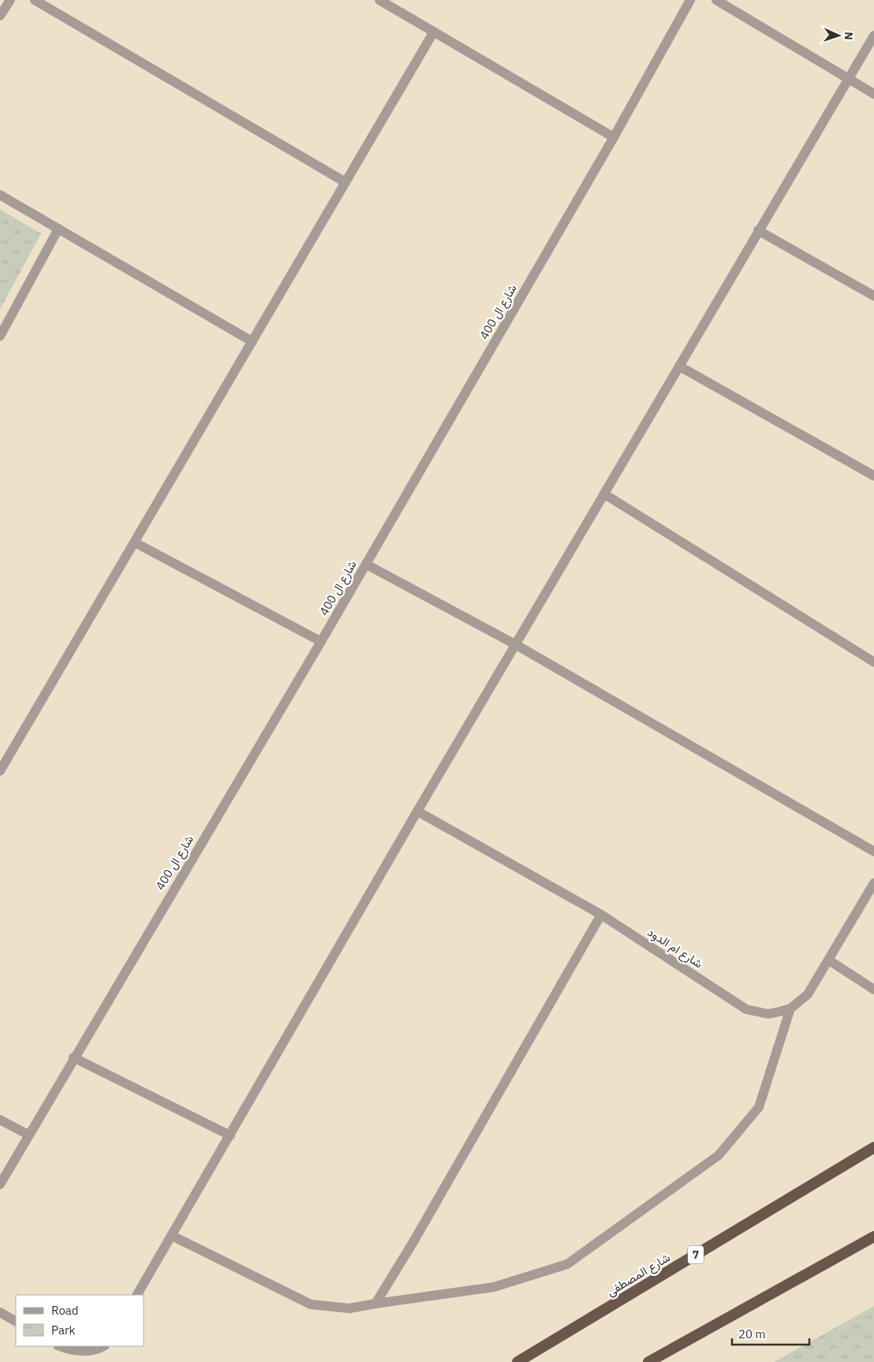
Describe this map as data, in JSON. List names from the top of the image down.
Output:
{
  "streets": {
    "highway": ["7", "شارع المصطفى"],
    "street": ["شارع ال 400", "شارع ام الدود"]
  },
  "legend": ["Road", "Park"],
  "scale_bar": "20 m",
  "north": "right"
}
